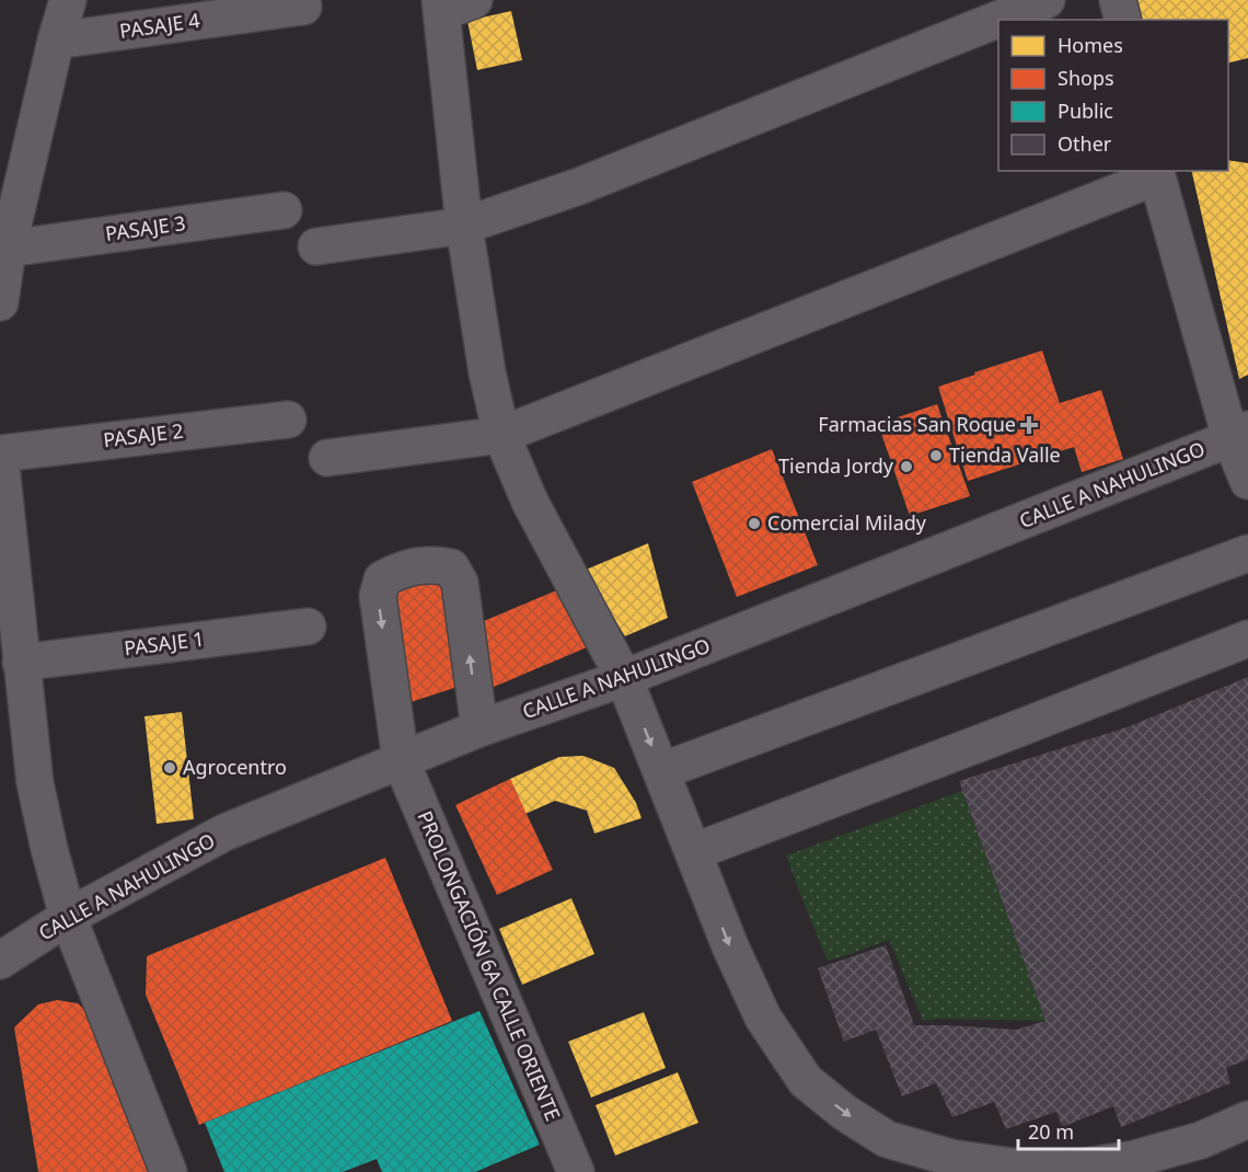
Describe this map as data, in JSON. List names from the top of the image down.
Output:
{
  "streets": {
    "street": [
      "PASAJE 4",
      "PASAJE 3",
      "PASAJE 2",
      "CALLE A NAHULINGO",
      "PASAJE 1",
      "PROLONGACIÓN 6A CALLE ORIENTE"
    ]
  },
  "crossings": [
    ["CALLE A NAHULINGO", "PROLONGACIÓN 6A CALLE ORIENTE"]
  ],
  "places": {
    "health": ["Farmacias San Roque"],
    "other": [
      "Tienda Valle",
      "Tienda Jordy",
      "Comercial Milady",
      "Agrocentro"
    ]
  },
  "legend": [
    "Homes",
    "Shops",
    "Public",
    "Other"
  ],
  "scale_bar": "20 m"
}
